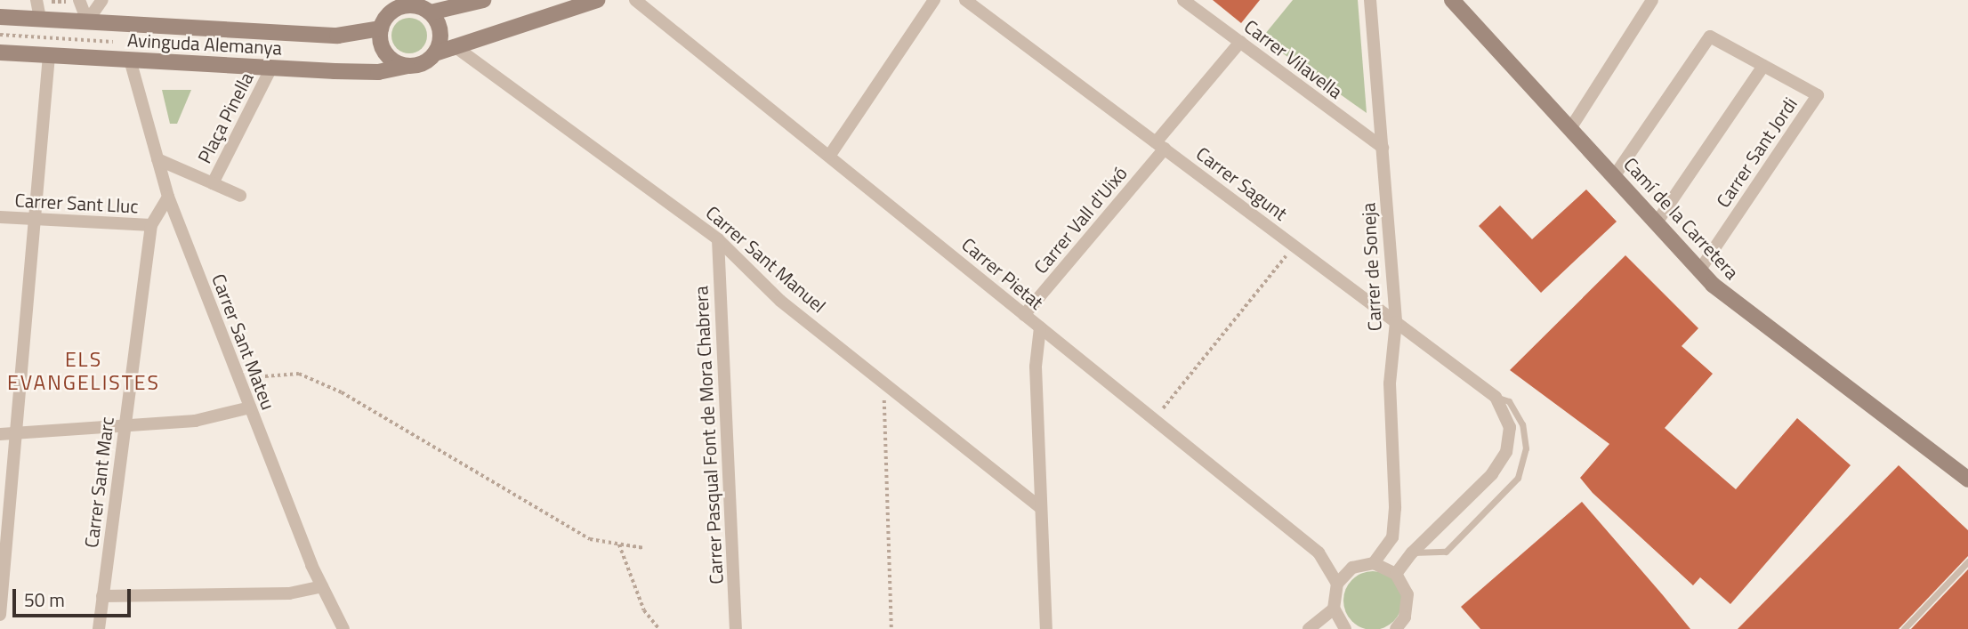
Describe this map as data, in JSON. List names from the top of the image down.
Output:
{
  "streets": {
    "main road": ["Avinguda Alemanya", "Camí de la Carretera"],
    "street": [
      "Carrer Vilavella",
      "Plaça Pinella",
      "Carrer Sant Jordi",
      "Carrer Sagunt",
      "Carrer Sant Lluc",
      "Carrer Vall d'Uixó",
      "Carrer Sant Manuel",
      "Carrer de Soneja",
      "Carrer Pietat",
      "Carrer Sant Mateu",
      "Carrer Pasqual Font de Mora Chabrera",
      "Carrer Sant Marc"
    ]
  },
  "crossings": [
    ["Avinguda Alemanya", "Plaça Pinella"],
    ["Avinguda Alemanya", "Carrer Sant Mateu"],
    ["Carrer Vilavella", "Carrer Vall d'Uixó"],
    ["Carrer Vilavella", "Carrer de Soneja"],
    ["Plaça Pinella", "Carrer Sant Mateu"],
    ["Carrer Sant Jordi", "Camí de la Carretera"],
    ["Carrer Sagunt", "Carrer Vall d'Uixó"],
    ["Carrer Sagunt", "Carrer de Soneja"],
    ["Carrer Sant Lluc", "Carrer Sant Marc"],
    ["Carrer Vall d'Uixó", "Carrer Pietat"],
    ["Carrer Sant Manuel", "Carrer Pasqual Font de Mora Chabrera"],
    ["Carrer Sant Mateu", "Carrer Sant Marc"]
  ],
  "districts": ["ELS EVANGELISTES"],
  "scale_bar": "50 m"
}
